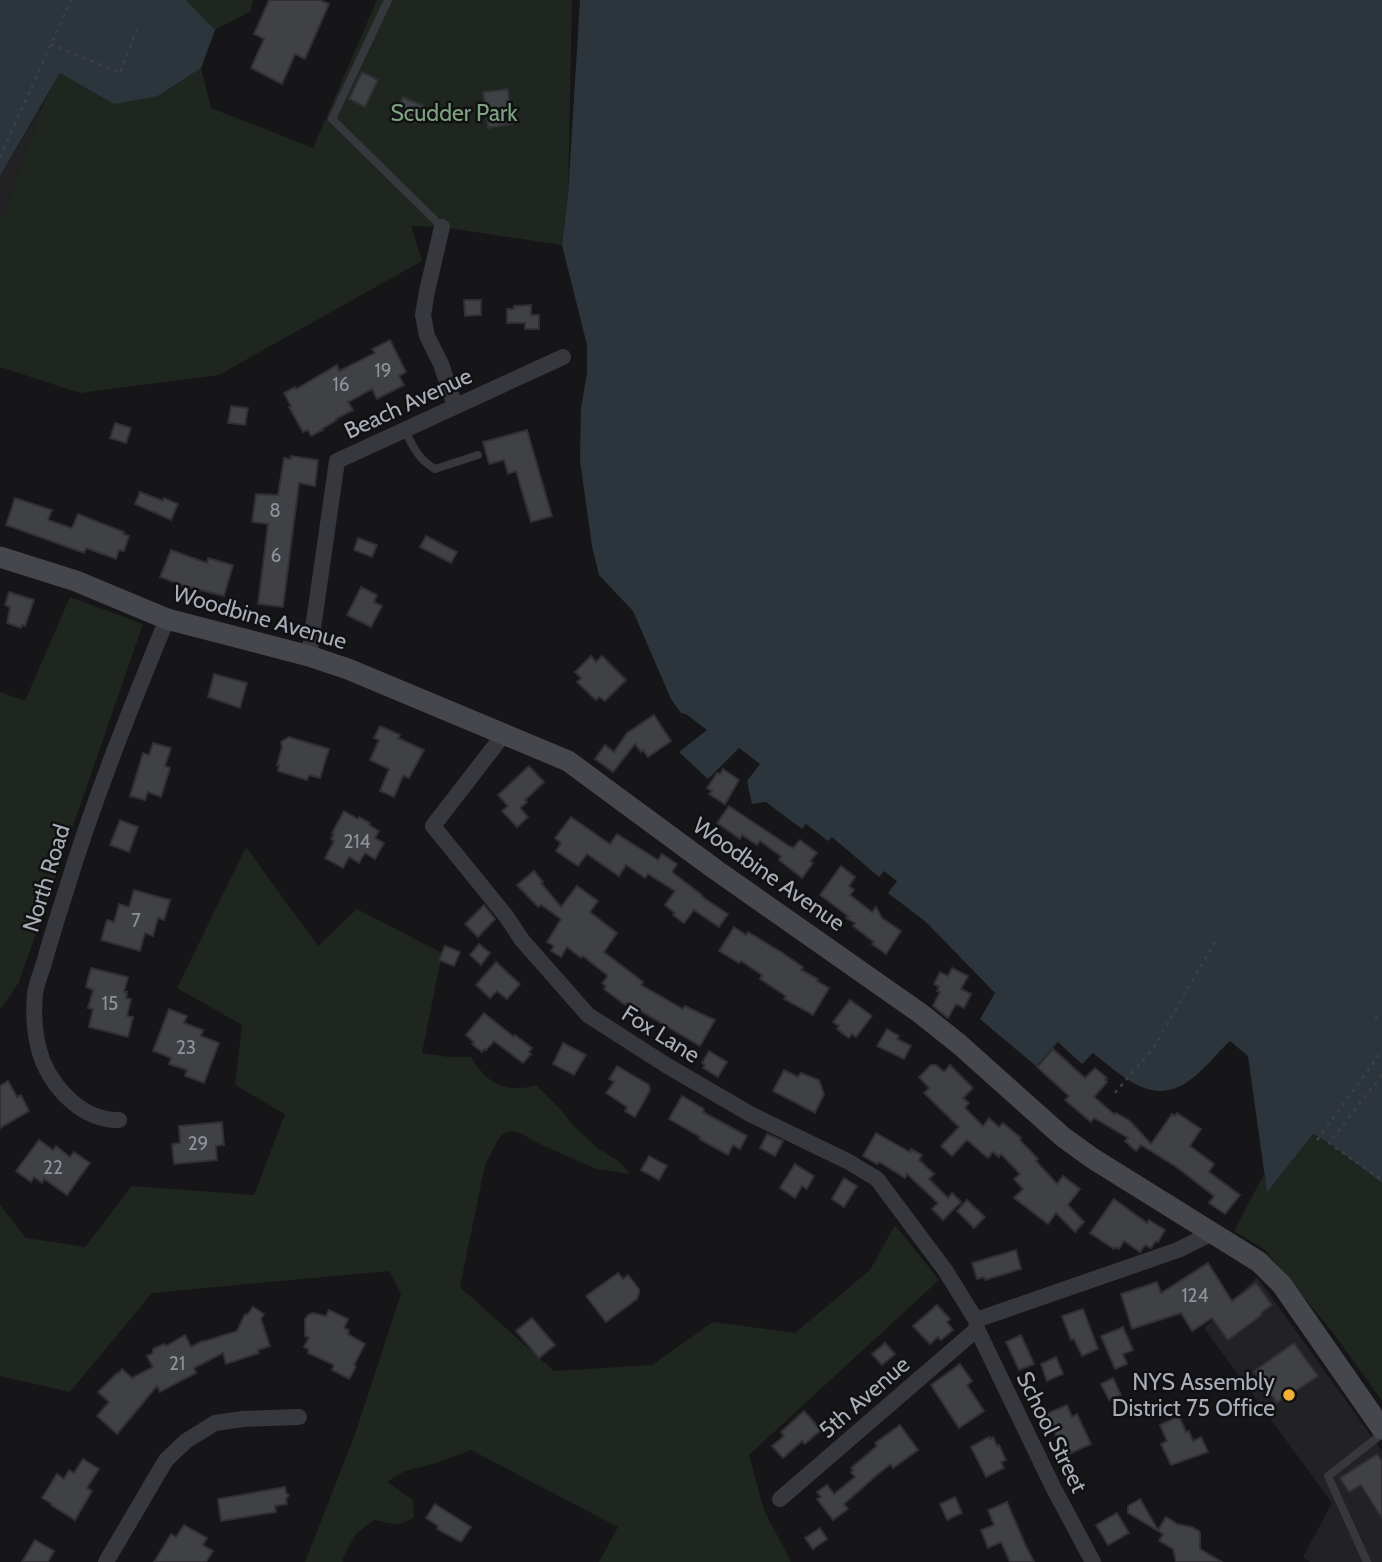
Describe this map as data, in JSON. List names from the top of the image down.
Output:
{
  "streets": {
    "main road": ["Woodbine Avenue"],
    "street": [
      "Beach Avenue",
      "North Road",
      "Fox Lane",
      "5th Avenue",
      "School Street"
    ]
  },
  "crossings": [
    ["Beach Avenue", "Woodbine Avenue"],
    ["Woodbine Avenue", "North Road"],
    ["Woodbine Avenue", "Fox Lane"],
    ["Woodbine Avenue", "5th Avenue"],
    ["Fox Lane", "5th Avenue"],
    ["Fox Lane", "School Street"],
    ["5th Avenue", "School Street"]
  ],
  "parks": ["Scudder Park"],
  "places": ["NYS Assembly District 75 Office"],
  "house_numbers": [
    "19",
    "16",
    "8",
    "6",
    "214",
    "7",
    "15",
    "23",
    "29",
    "22",
    "124",
    "21"
  ]
}
